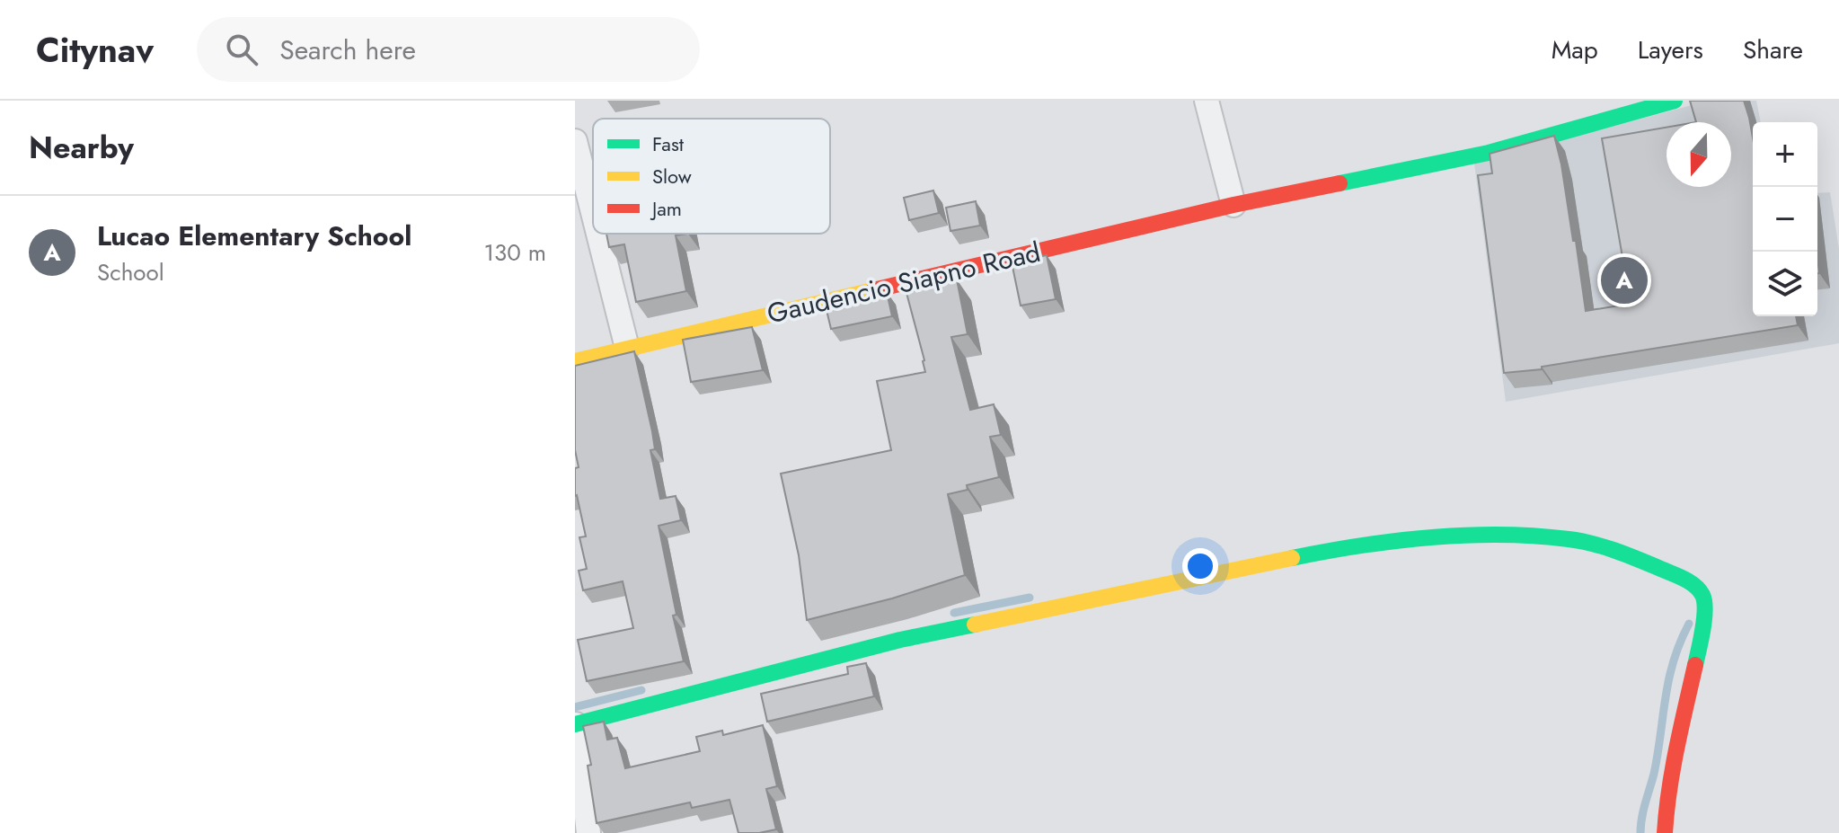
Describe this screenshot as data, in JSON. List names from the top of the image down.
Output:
{
  "streets": {
    "street": ["Gaudencio Siapno Road"]
  },
  "legend": ["Fast", "Slow", "Jam"],
  "north": "bottom",
  "page": {
    "header": "Citynav",
    "search": "Search here",
    "nav": ["Map", "Layers", "Share"],
    "heading": "Nearby",
    "map_buttons": ["+", "−"],
    "list": [
      {
        "mark": "A",
        "name": "Lucao Elementary School",
        "note": "School",
        "value": "130 m"
      }
    ],
    "pins": "A"
  }
}
